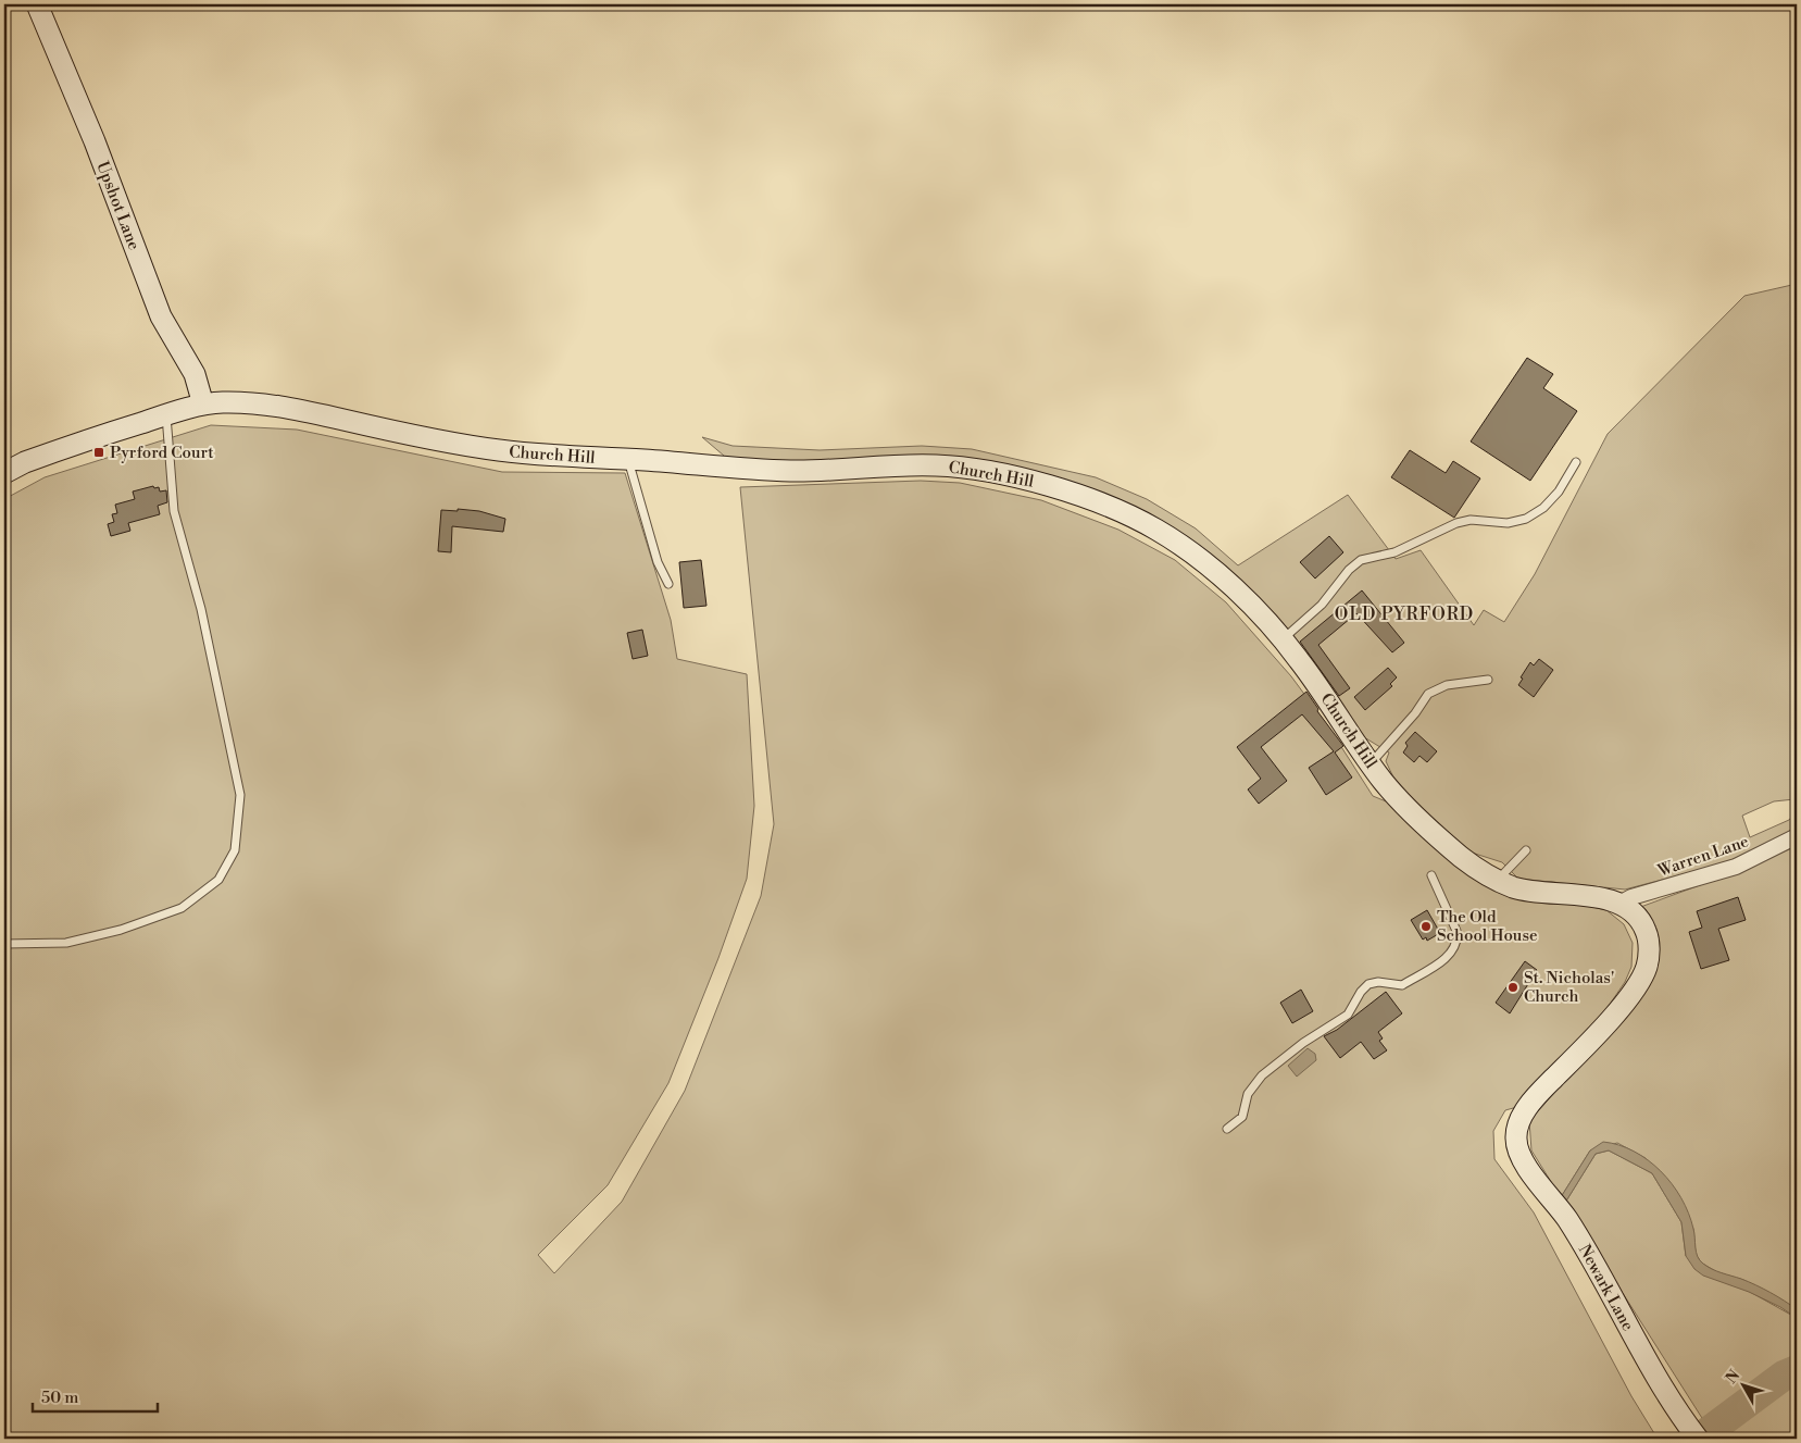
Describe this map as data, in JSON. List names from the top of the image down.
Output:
{
  "streets": {
    "main road": ["Upshot Lane", "Church Hill", "Newark Lane"],
    "street": ["Warren Lane"]
  },
  "crossings": [
    ["Upshot Lane", "Church Hill"],
    ["Church Hill", "Warren Lane"],
    ["Church Hill", "Newark Lane"],
    ["Warren Lane", "Newark Lane"]
  ],
  "districts": ["OLD PYRFORD"],
  "places": {
    "transit": ["Pyrford Court"],
    "other": ["The Old School House", "St. Nicholas' Church"]
  },
  "scale_bar": "50 m",
  "north": "top left"
}
